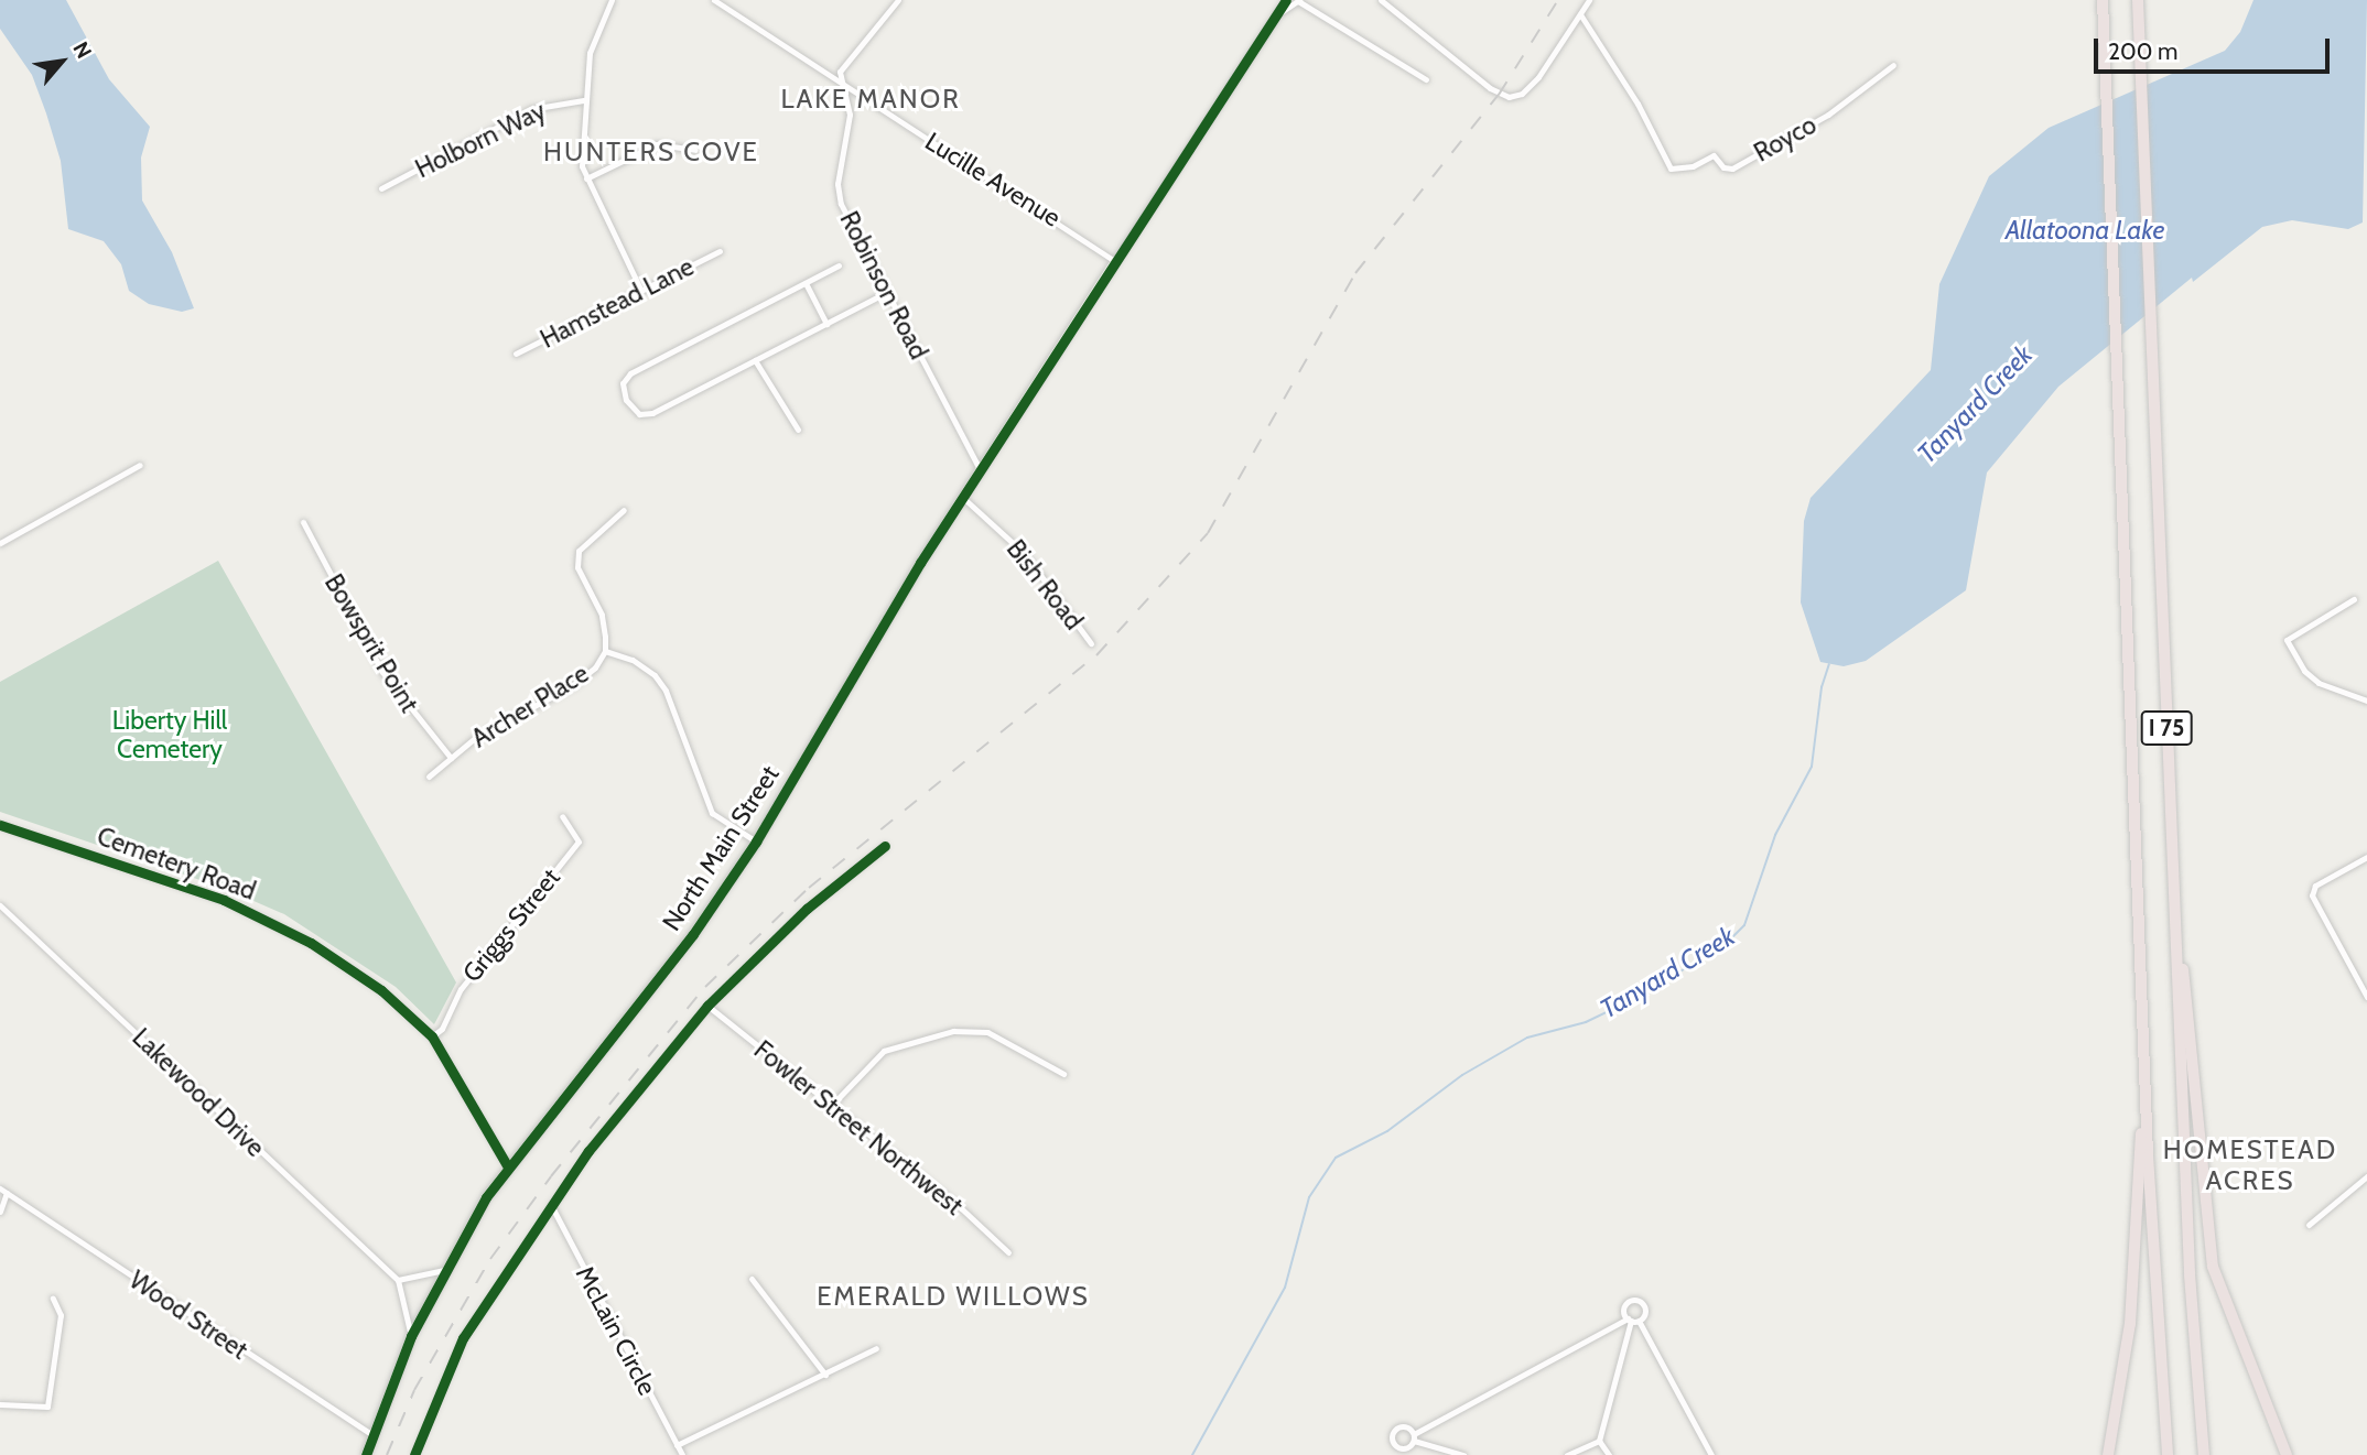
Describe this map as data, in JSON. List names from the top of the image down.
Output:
{
  "streets": {
    "highway": ["I 75"],
    "main road": ["North Main Street"],
    "street": [
      "Royco",
      "Holborn Way",
      "Lucille Avenue",
      "Robinson Road",
      "Hamstead Lane",
      "Bish Road",
      "Bowsprit Point",
      "Archer Place",
      "Cemetery Road",
      "Griggs Street",
      "Lakewood Drive",
      "Fowler Street Northwest",
      "Wood Street",
      "McLain Circle"
    ]
  },
  "crossings": [
    ["Lucille Avenue", "Robinson Road"],
    ["Lucille Avenue", "North Main Street"],
    ["Robinson Road", "North Main Street"],
    ["Bish Road", "North Main Street"],
    ["Bowsprit Point", "Archer Place"],
    ["North Main Street", "Cemetery Road"],
    ["North Main Street", "Wood Street"],
    ["Cemetery Road", "Griggs Street"]
  ],
  "districts": [
    "LAKE MANOR",
    "HUNTERS COVE",
    "HOMESTEAD ACRES",
    "EMERALD WILLOWS"
  ],
  "water": ["Allatoona Lake", "Tanyard Creek"],
  "parks": ["Liberty Hill Cemetery"],
  "scale_bar": "200 m",
  "north": "top right"
}
